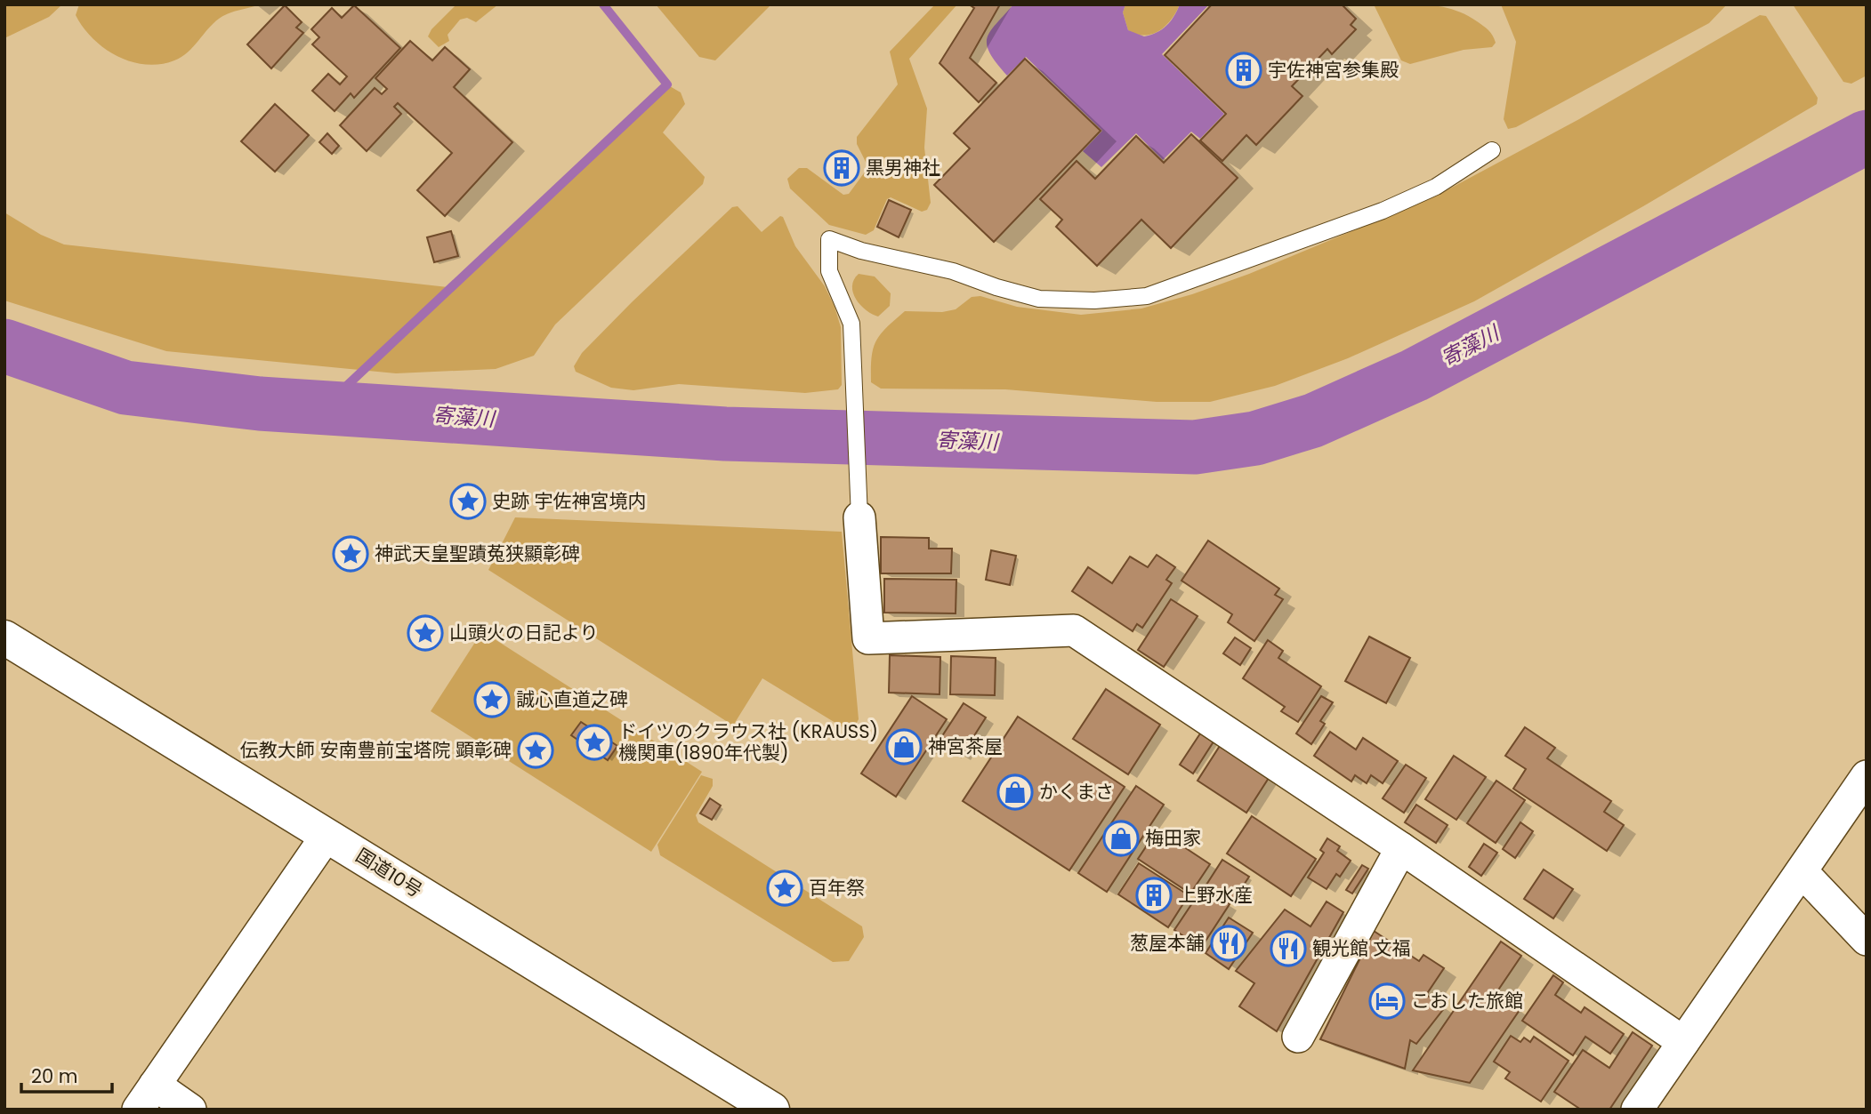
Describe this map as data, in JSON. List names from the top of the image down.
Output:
{
  "streets": {
    "highway": ["国道10号"]
  },
  "water": ["寄藻川"],
  "places": {
    "building": ["宇佐神宮参集殿", "黒男神社", "上野水産"],
    "place": [
      "史跡 宇佐神宮境内",
      "神武天皇聖蹟菟狭顯彰碑",
      "山頭火の日記より",
      "誠心直道之碑",
      "ドイツのクラウス社 (KRAUSS) 機関車(1890年代製)",
      "伝教大師 安南豊前宝塔院 顕彰碑",
      "百年祭"
    ],
    "shop": ["神宮茶屋", "かくまさ", "梅田家"],
    "restaurant": ["葱屋本舗", "観光館 文福"],
    "hotel": ["こおした旅館"]
  },
  "scale_bar": "20 m"
}
